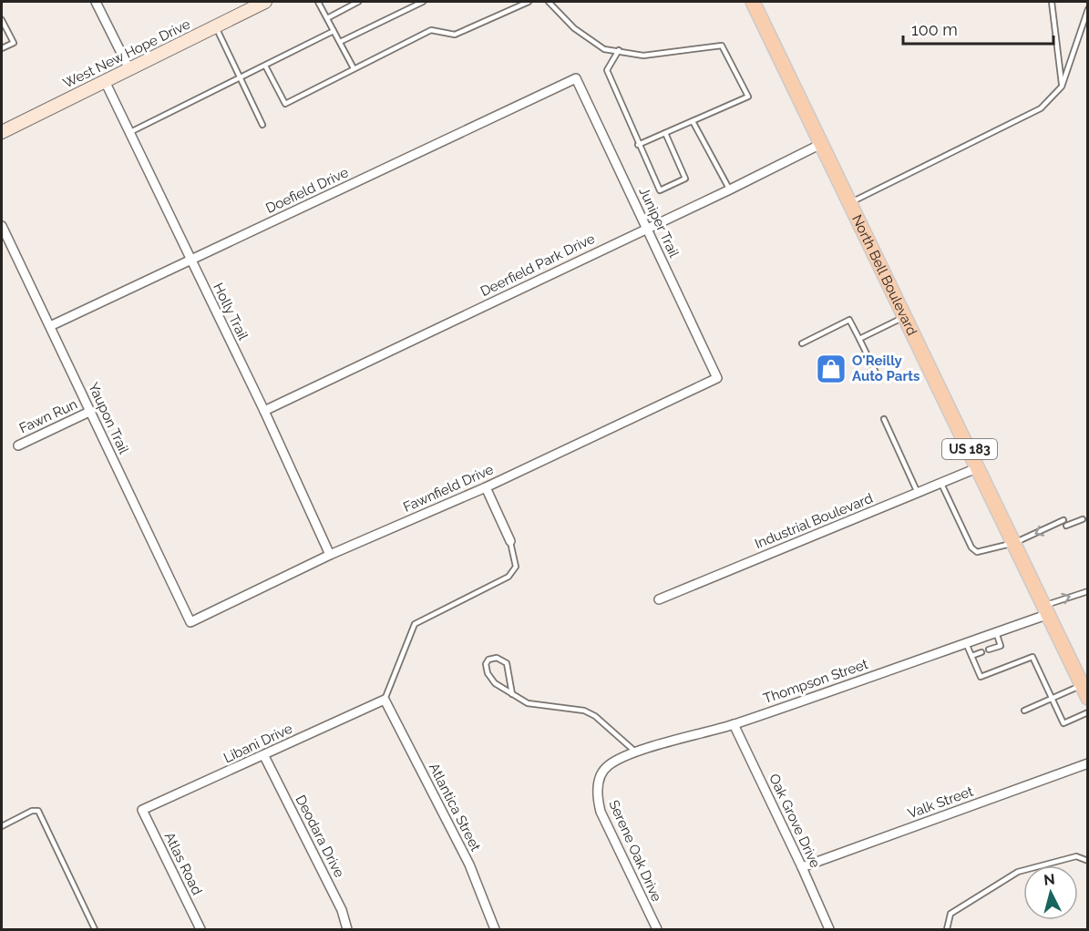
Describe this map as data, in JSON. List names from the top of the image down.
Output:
{
  "streets": {
    "main road": ["West New Hope Drive", "North Bell Boulevard", "US 183"],
    "street": [
      "Doefield Drive",
      "Juniper Trail",
      "Deerfield Park Drive",
      "Holly Trail",
      "Fawn Run",
      "Yaupon Trail",
      "Fawnfield Drive",
      "Industrial Boulevard",
      "Thompson Street",
      "Libani Drive",
      "Valk Street",
      "Atlantica Street",
      "Oak Grove Drive",
      "Deodara Drive",
      "Serene Oak Drive",
      "Atlas Road"
    ]
  },
  "crossings": [
    ["West New Hope Drive", "Holly Trail"],
    ["Doefield Drive", "Juniper Trail"],
    ["Doefield Drive", "Holly Trail"],
    ["Doefield Drive", "Yaupon Trail"],
    ["Juniper Trail", "Deerfield Park Drive"],
    ["Juniper Trail", "Fawnfield Drive"],
    ["Deerfield Park Drive", "North Bell Boulevard"],
    ["Deerfield Park Drive", "Holly Trail"],
    ["North Bell Boulevard", "Industrial Boulevard"],
    ["North Bell Boulevard", "Thompson Street"],
    ["Holly Trail", "Fawnfield Drive"],
    ["Fawn Run", "Yaupon Trail"],
    ["Yaupon Trail", "Fawnfield Drive"],
    ["Thompson Street", "Oak Grove Drive"],
    ["Thompson Street", "Serene Oak Drive"],
    ["Libani Drive", "Atlantica Street"],
    ["Libani Drive", "Deodara Drive"],
    ["Libani Drive", "Atlas Road"],
    ["Valk Street", "Oak Grove Drive"]
  ],
  "places": {
    "shop": ["O'Reilly Auto Parts"]
  },
  "scale_bar": "100 m",
  "north": "top"
}
